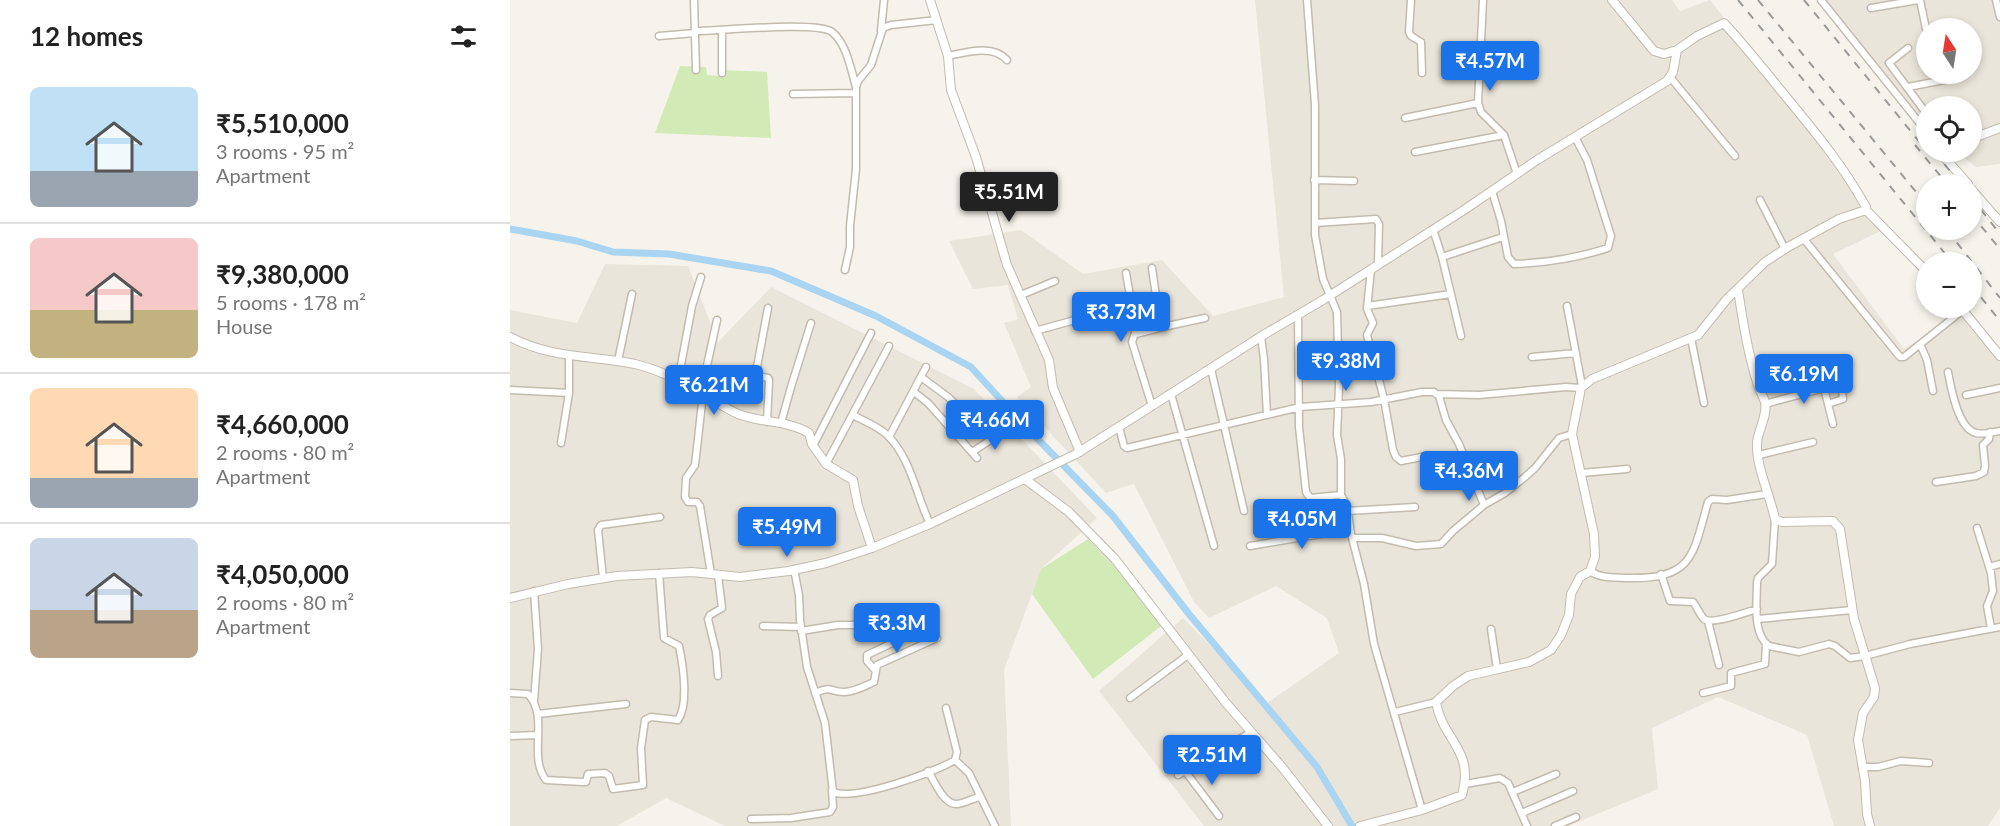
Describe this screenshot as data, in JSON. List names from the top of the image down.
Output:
{
  "north": "top",
  "page": {
    "heading": "12 homes",
    "map_buttons": ["+", "−"],
    "price": [
      "₹4.57M",
      "₹5.51M",
      "₹3.73M",
      "₹9.38M",
      "₹6.19M",
      "₹6.21M",
      "₹4.66M",
      "₹4.36M",
      "₹4.05M",
      "₹5.49M",
      "₹3.3M",
      "₹2.51M"
    ],
    "list": [
      {
        "name": "₹5,510,000",
        "note": "3 rooms · 95 m² · Apartment"
      },
      {
        "name": "₹9,380,000",
        "note": "5 rooms · 178 m² · House"
      },
      {
        "name": "₹4,660,000",
        "note": "2 rooms · 80 m² · Apartment"
      },
      {
        "name": "₹4,050,000",
        "note": "2 rooms · 80 m² · Apartment"
      }
    ]
  }
}
